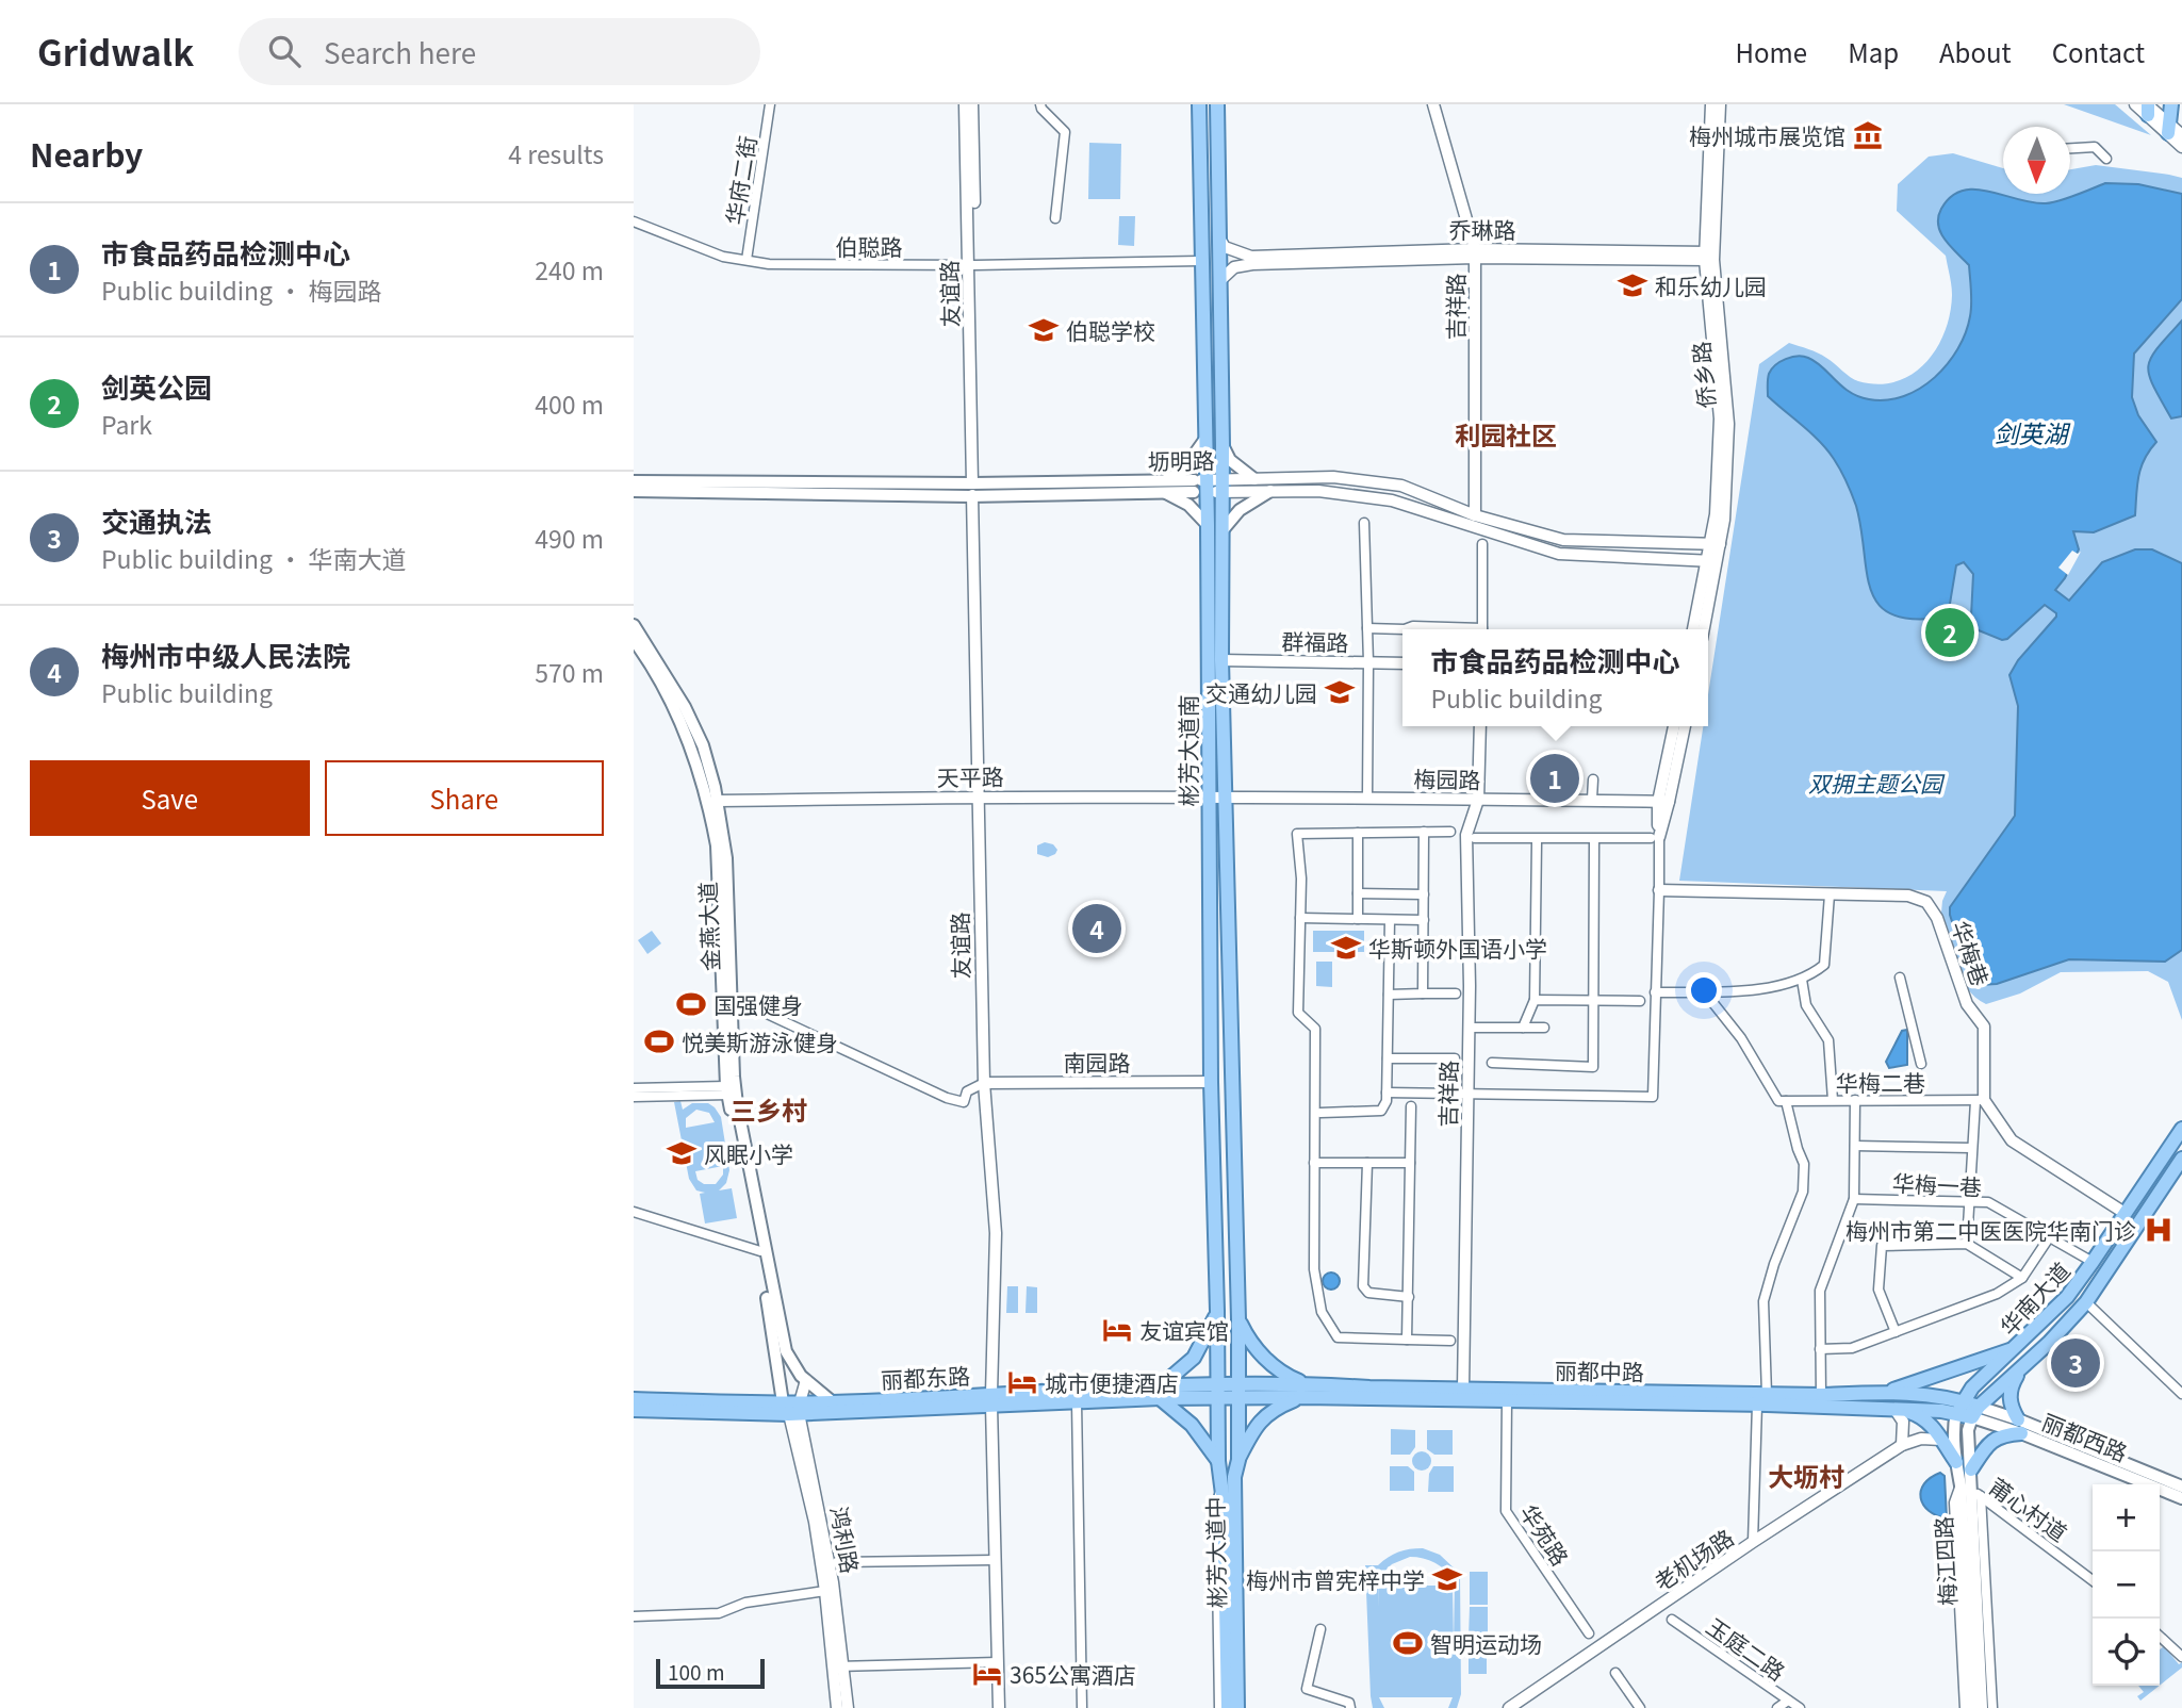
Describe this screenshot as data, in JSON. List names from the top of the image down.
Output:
{
  "streets": {
    "main road": [
      "坜明路",
      "彬芳大道南",
      "金燕大道",
      "华南大道",
      "丽都中路",
      "丽都东路",
      "丽都西路",
      "彬芳大道中",
      "梅江四路"
    ],
    "street": [
      "华府二街",
      "乔琳路",
      "伯聪路",
      "友谊路",
      "吉祥路",
      "侨乡路",
      "群福路",
      "天平路",
      "梅园路",
      "华梅巷",
      "南园路",
      "华梅二巷",
      "华梅一巷",
      "莆心村道",
      "华苑路",
      "鸿利路",
      "老机场路",
      "玉庭二路"
    ]
  },
  "crossings": [
    ["华府二街", "伯聪路"],
    ["乔琳路", "吉祥路"],
    ["乔琳路", "侨乡路"],
    ["伯聪路", "友谊路"],
    ["伯聪路", "彬芳大道南"],
    ["友谊路", "坜明路"],
    ["友谊路", "天平路"],
    ["友谊路", "南园路"],
    ["友谊路", "丽都东路"],
    ["吉祥路", "坜明路"],
    ["吉祥路", "梅园路"],
    ["吉祥路", "丽都中路"],
    ["侨乡路", "坜明路"],
    ["坜明路", "彬芳大道南"],
    ["群福路", "彬芳大道南"],
    ["彬芳大道南", "天平路"],
    ["彬芳大道南", "梅园路"],
    ["彬芳大道南", "南园路"],
    ["彬芳大道南", "丽都中路"],
    ["彬芳大道南", "丽都东路"],
    ["彬芳大道南", "彬芳大道中"],
    ["天平路", "梅园路"],
    ["天平路", "金燕大道"],
    ["金燕大道", "丽都东路"],
    ["金燕大道", "鸿利路"],
    ["华梅巷", "华梅二巷"],
    ["华梅一巷", "华南大道"],
    ["华南大道", "丽都中路"],
    ["华南大道", "丽都西路"],
    ["华南大道", "梅江四路"],
    ["丽都中路", "丽都东路"],
    ["丽都中路", "丽都西路"],
    ["丽都中路", "华苑路"],
    ["丽都中路", "彬芳大道中"],
    ["丽都中路", "梅江四路"],
    ["丽都东路", "鸿利路"],
    ["丽都东路", "彬芳大道中"],
    ["丽都西路", "梅江四路"],
    ["莆心村道", "梅江四路"]
  ],
  "districts": ["利园社区", "三乡村", "大坜村"],
  "water": ["剑英湖"],
  "parks": ["双拥主题公园"],
  "places": {
    "museum": ["梅州城市展览馆"],
    "school or university": [
      "和乐幼儿园",
      "伯聪学校",
      "交通幼儿园",
      "华斯顿外国语小学",
      "风眠小学",
      "梅州市曾宪梓中学"
    ],
    "sports": ["国强健身", "悦美斯游泳健身", "智明运动场"],
    "hospital": ["梅州市第二中医医院华南门诊"],
    "hotel": ["友谊宾馆", "城市便捷酒店", "365公寓酒店"]
  },
  "scale_bar": "100 m",
  "north": "bottom",
  "page": {
    "header": "Gridwalk",
    "search": "Search here",
    "nav": [
      "Home",
      "Map",
      "About",
      "Contact"
    ],
    "heading": ["Nearby", "4 results"],
    "list": [
      {
        "mark": "1",
        "name": "市食品药品检测中心",
        "note": "Public building · 梅园路",
        "value": "240 m"
      },
      {
        "mark": "2",
        "name": "剑英公园",
        "note": "Park",
        "value": "400 m"
      },
      {
        "mark": "3",
        "name": "交通执法",
        "note": "Public building · 华南大道",
        "value": "490 m"
      },
      {
        "mark": "4",
        "name": "梅州市中级人民法院",
        "note": "Public building",
        "value": "570 m"
      }
    ],
    "pins": [
      "2",
      "1",
      "4",
      "3"
    ],
    "popup": ["市食品药品检测中心", "Public building"],
    "buttons": ["Save", "Share"],
    "map_buttons": ["+", "−"],
    "scale": "100 m"
  }
}
